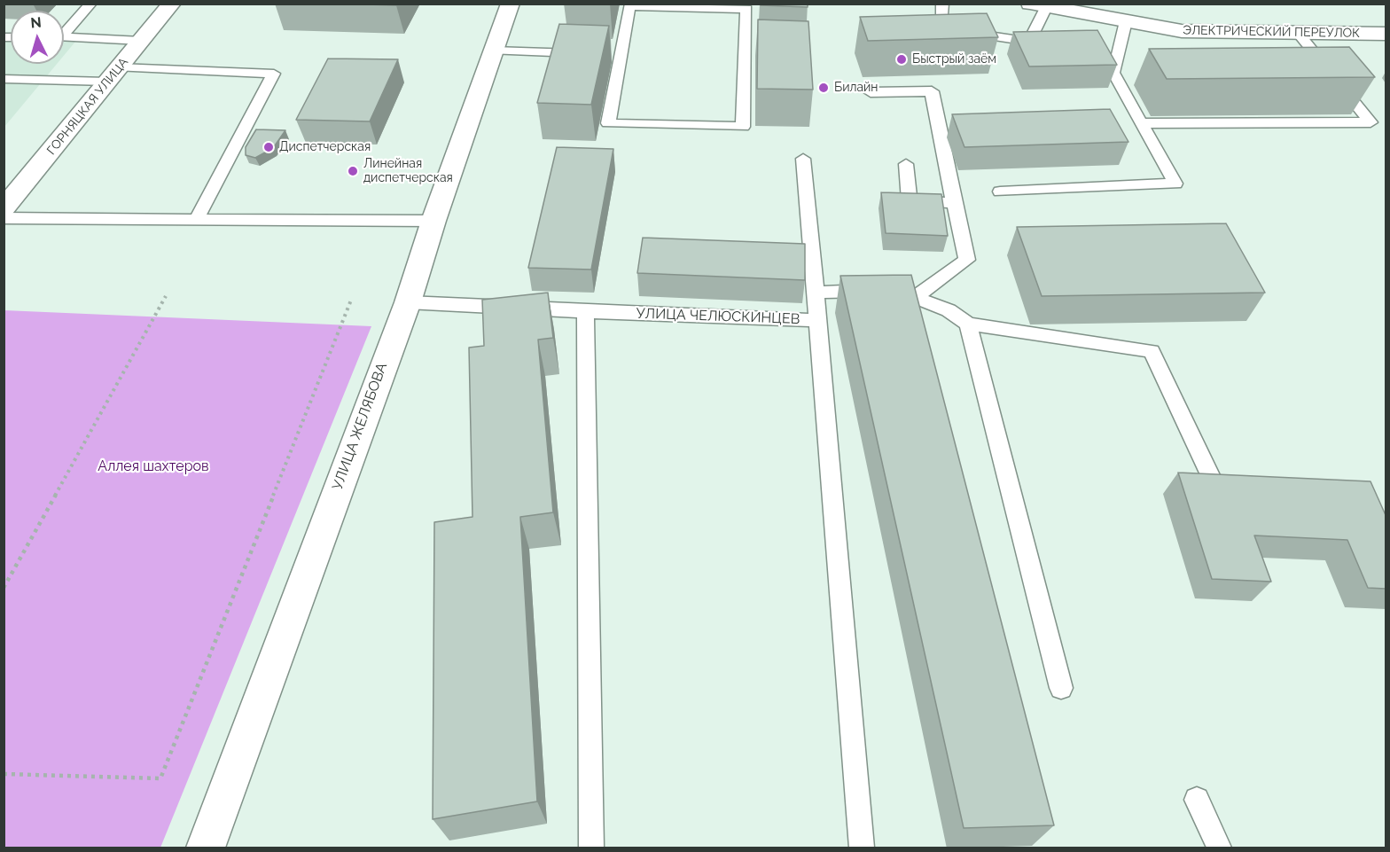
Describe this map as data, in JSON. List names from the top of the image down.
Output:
{
  "streets": {
    "street": ["ЭЛЕКТРИЧЕСКИЙ ПЕРЕУЛОК", "ГОРНЯЦКАЯ УЛИЦА", "УЛИЦА ЖЕЛЯБОВА"],
    "lane": ["УЛИЦА ЧЕЛЮСКИНЦЕВ"]
  },
  "crossings": [
    ["УЛИЦА ЧЕЛЮСКИНЦЕВ", "УЛИЦА ЖЕЛЯБОВА"]
  ],
  "parks": ["Аллея шахтеров"],
  "places": [
    "Быстрый заём",
    "Билайн",
    "Диспетчерская",
    "Линейная диспетчерская"
  ],
  "north": "top"
}
